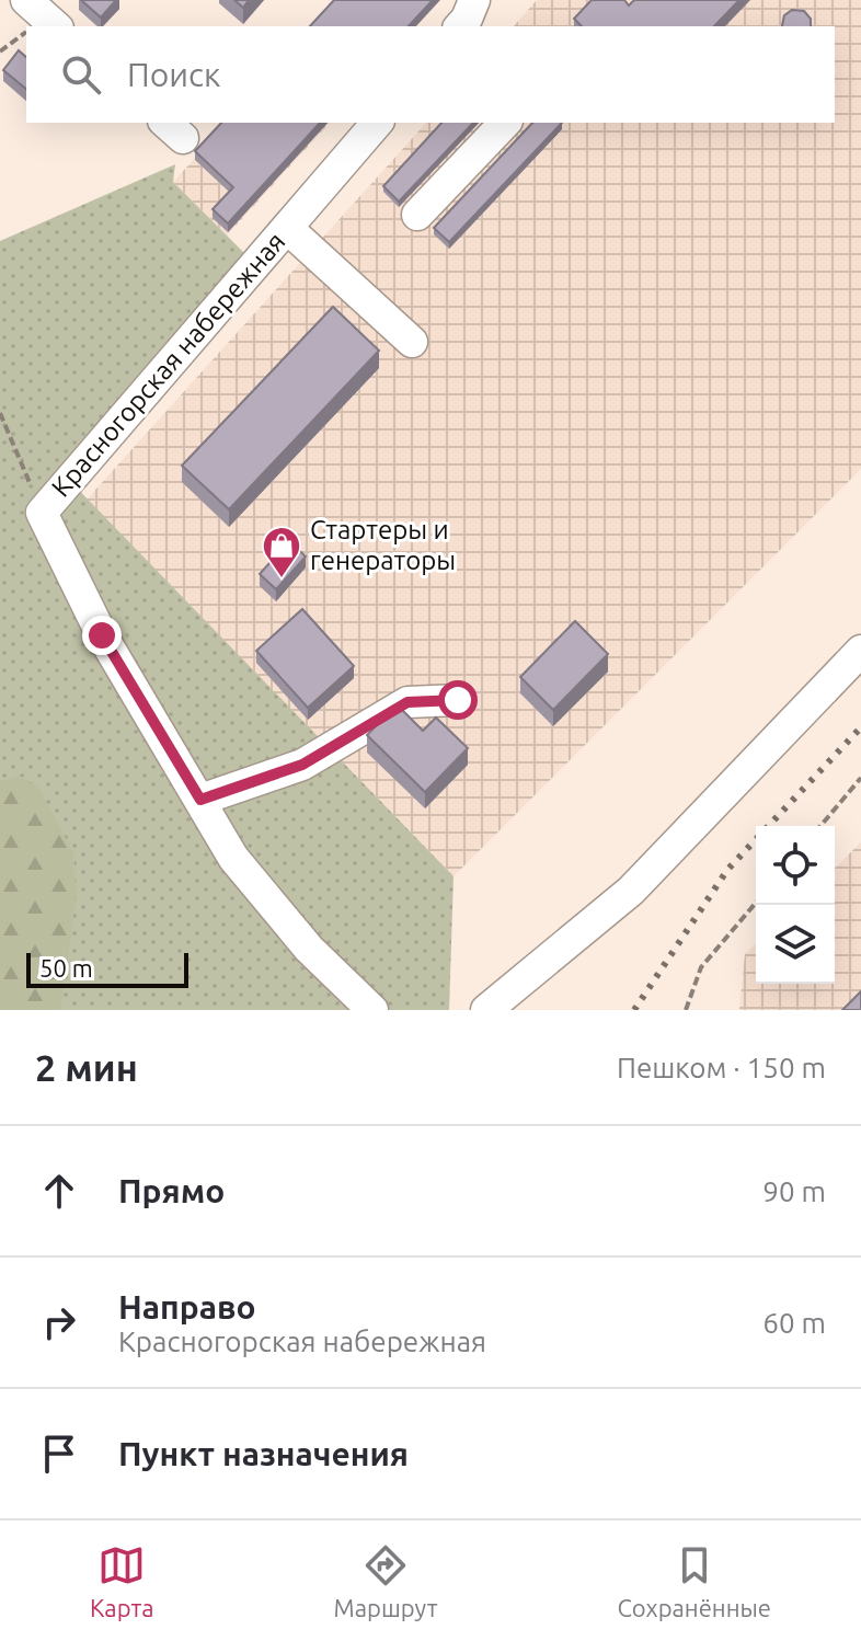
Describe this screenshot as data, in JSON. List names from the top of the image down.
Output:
{
  "streets": {
    "street": ["Краcногорская набережная"]
  },
  "places": {
    "shop": ["Стартеры и генераторы"]
  },
  "scale_bar": "50 m",
  "page": {
    "search": "Поиск",
    "scale": "50 m",
    "heading": ["2 мин", "Пешком · 150 m"],
    "list": [
      ["Прямо", "90 m"],
      ["Направо", "Краcногорская набережная", "60 m"],
      "Пункт назначения"
    ],
    "nav": ["Карта", "Маршрут", "Сохранённые"]
  }
}
